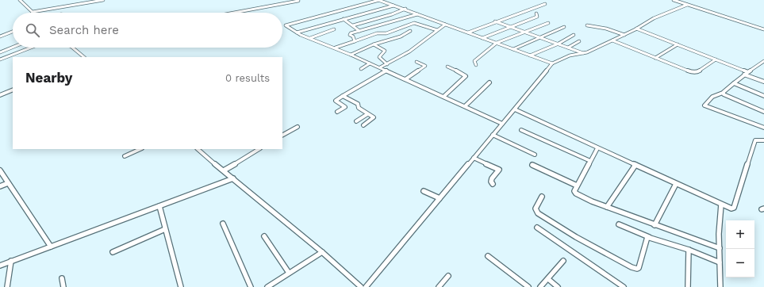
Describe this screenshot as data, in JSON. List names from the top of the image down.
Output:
{
  "page": {
    "search": "Search here",
    "heading": ["Nearby", "0 results"],
    "map_buttons": ["+", "−"]
  }
}
